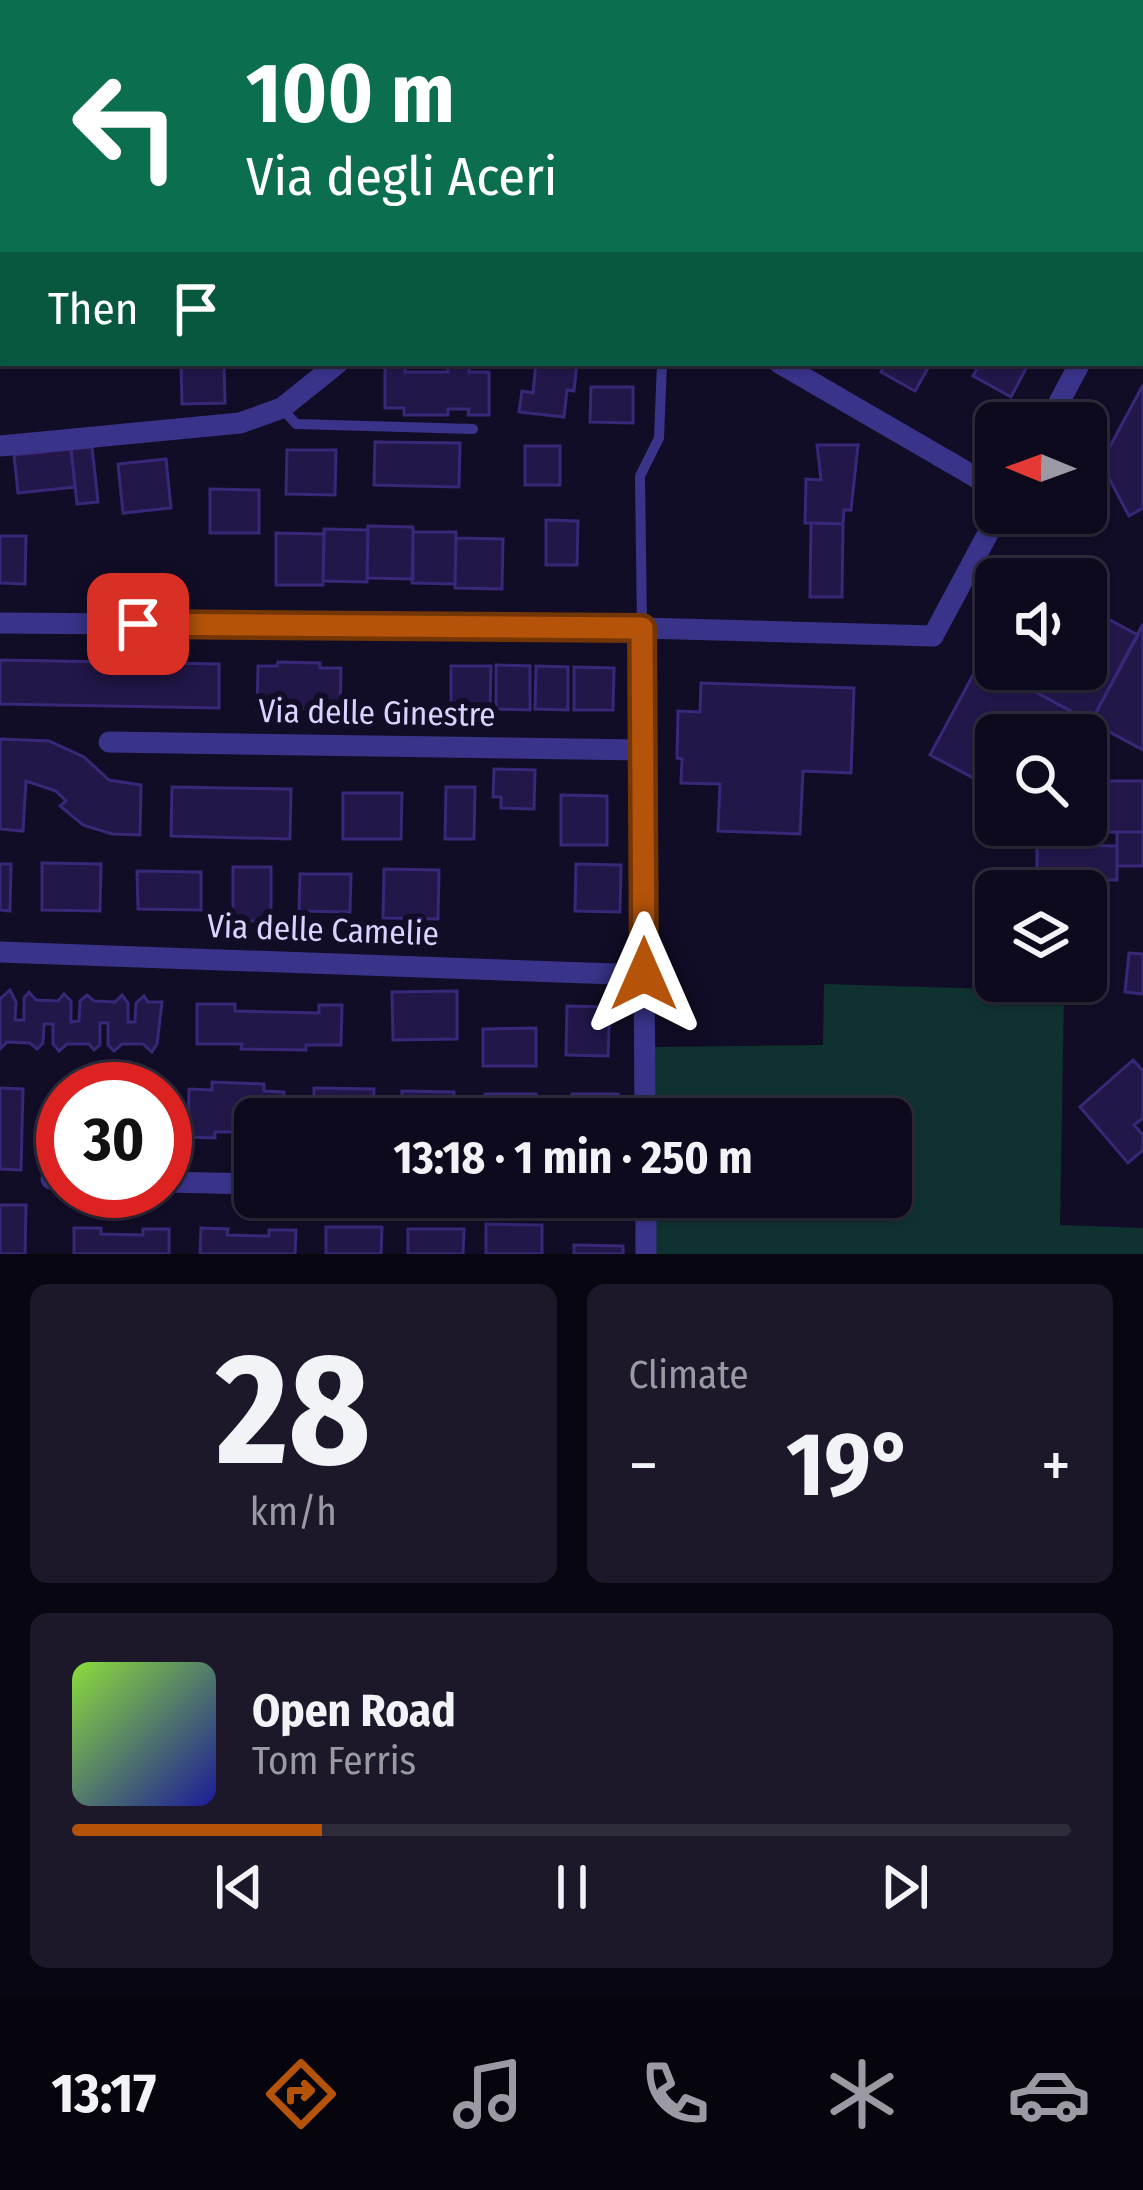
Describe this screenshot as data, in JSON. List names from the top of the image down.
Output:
{
  "streets": {
    "street": ["Via delle Ginestre", "Via delle Camelie"]
  },
  "north": "left",
  "page": {
    "turn": ["100 m", "Via degli Aceri"],
    "then": "Then",
    "limit": "30",
    "trip": "13:18 · 1 min · 250 m",
    "tile": [
      ["28", "km/h"],
      "Climate"
    ],
    "heat": ["−", "19°", "+"],
    "song": ["Open Road", "Tom Ferris"],
    "tabs": "13:17"
  }
}
